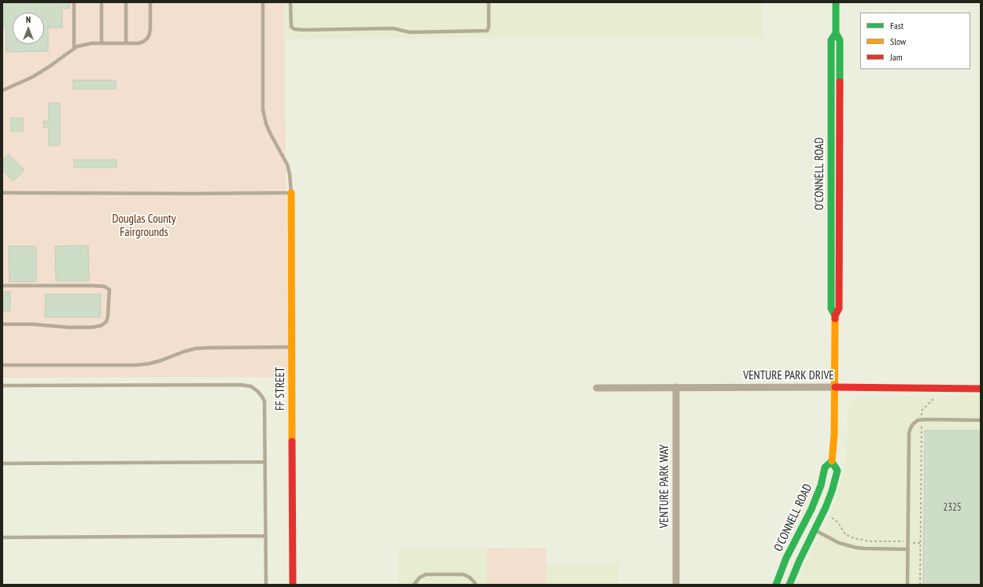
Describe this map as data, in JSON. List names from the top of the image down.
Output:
{
  "streets": {
    "street": [
      "O'CONNELL ROAD",
      "VENTURE PARK DRIVE",
      "FF STREET",
      "VENTURE PARK WAY"
    ]
  },
  "crossings": [
    ["O'CONNELL ROAD", "VENTURE PARK DRIVE"],
    ["VENTURE PARK DRIVE", "VENTURE PARK WAY"]
  ],
  "parks": ["Douglas County Fairgrounds"],
  "house_numbers": ["2325"],
  "legend": ["Fast", "Slow", "Jam"],
  "north": "top"
}
